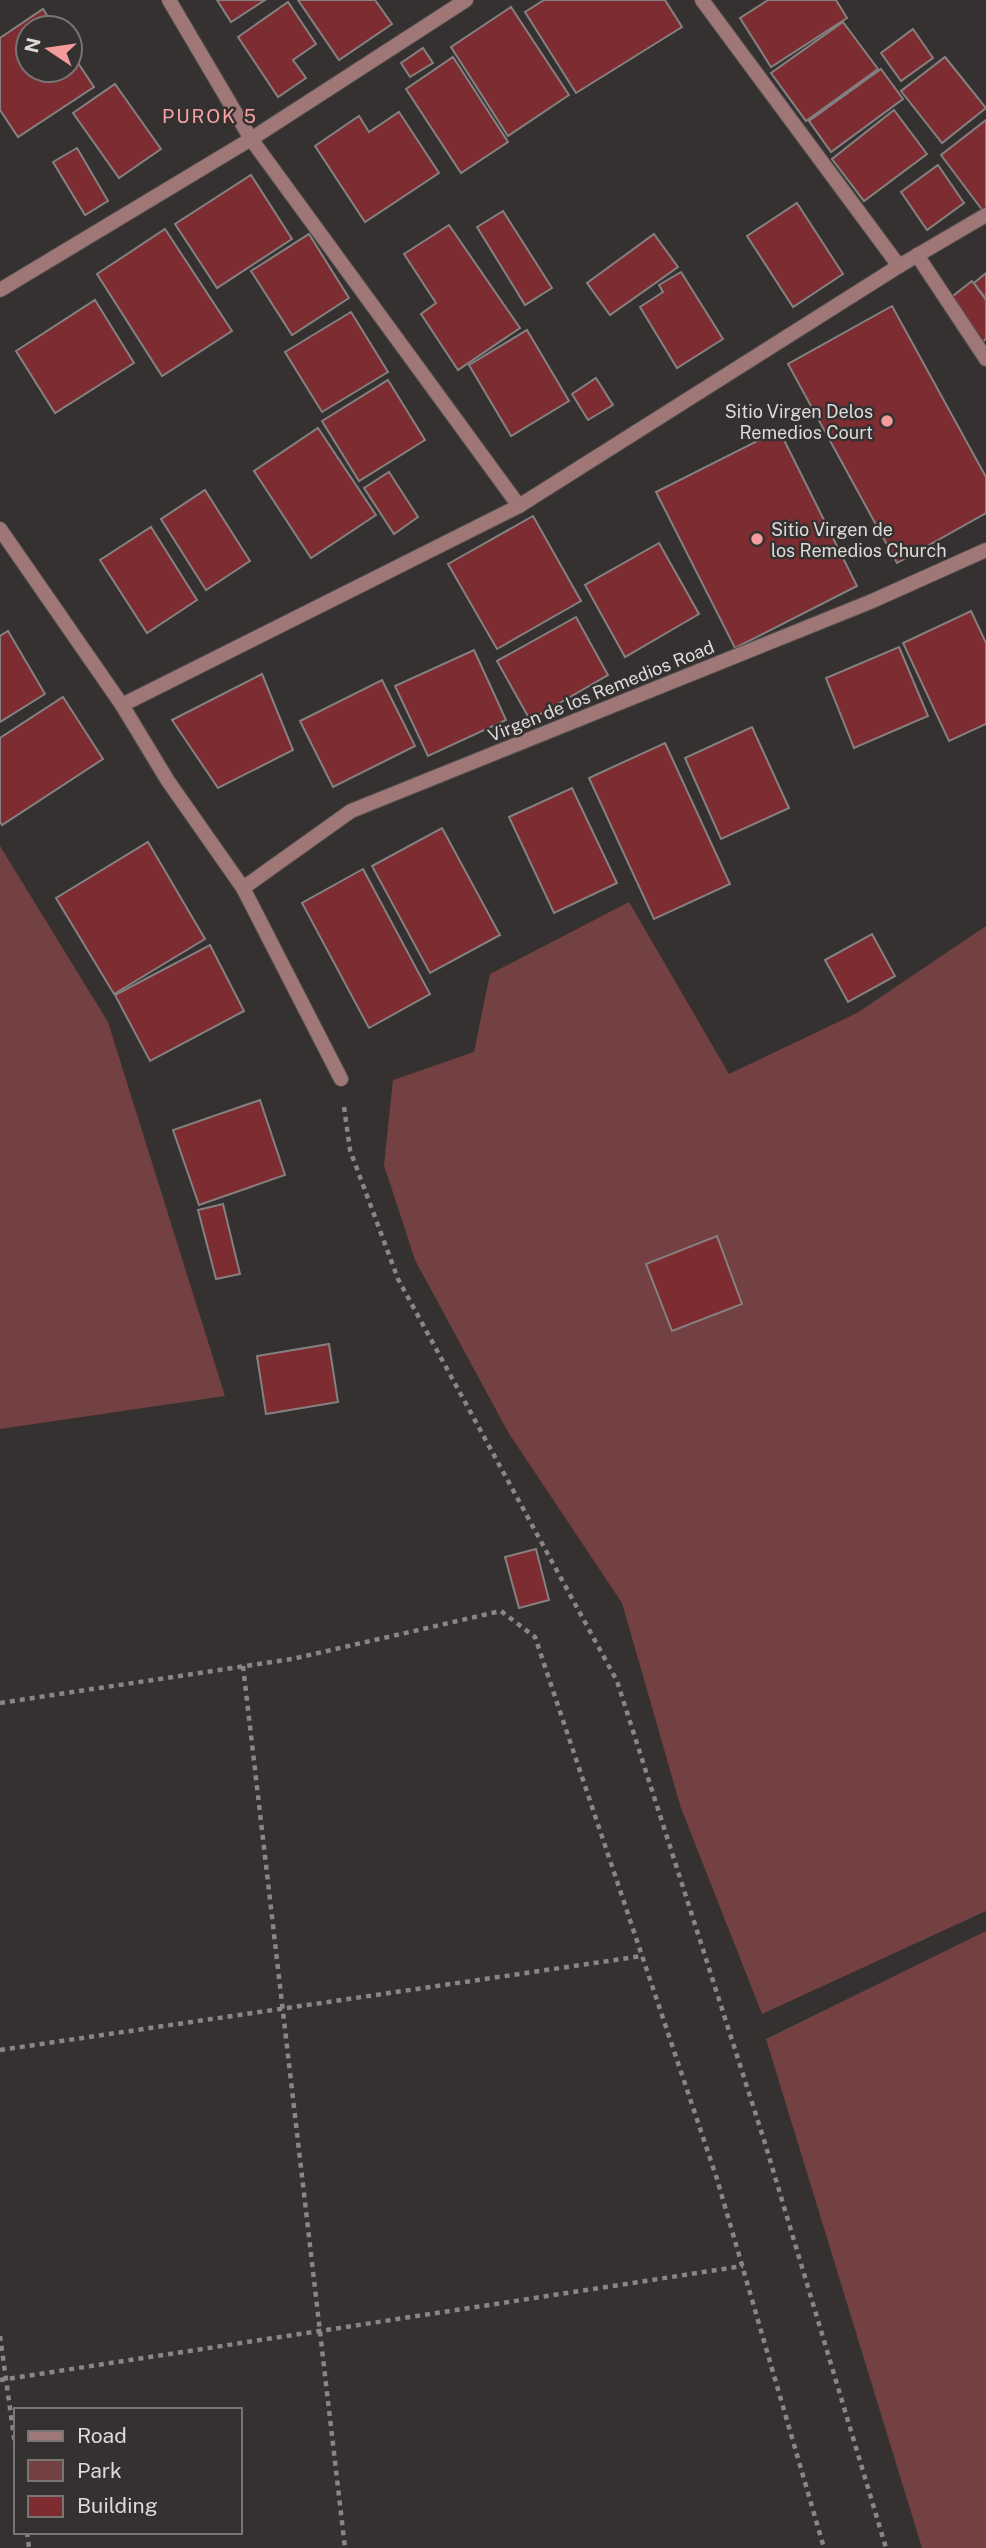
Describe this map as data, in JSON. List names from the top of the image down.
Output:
{
  "streets": {
    "street": ["Virgen de los Remedios Road"]
  },
  "districts": ["PUROK 5"],
  "places": ["Sitio Virgen Delos Remedios Court", "Sitio Virgen de los Remedios Church"],
  "legend": ["Road", "Park", "Building"],
  "north": "left"
}
